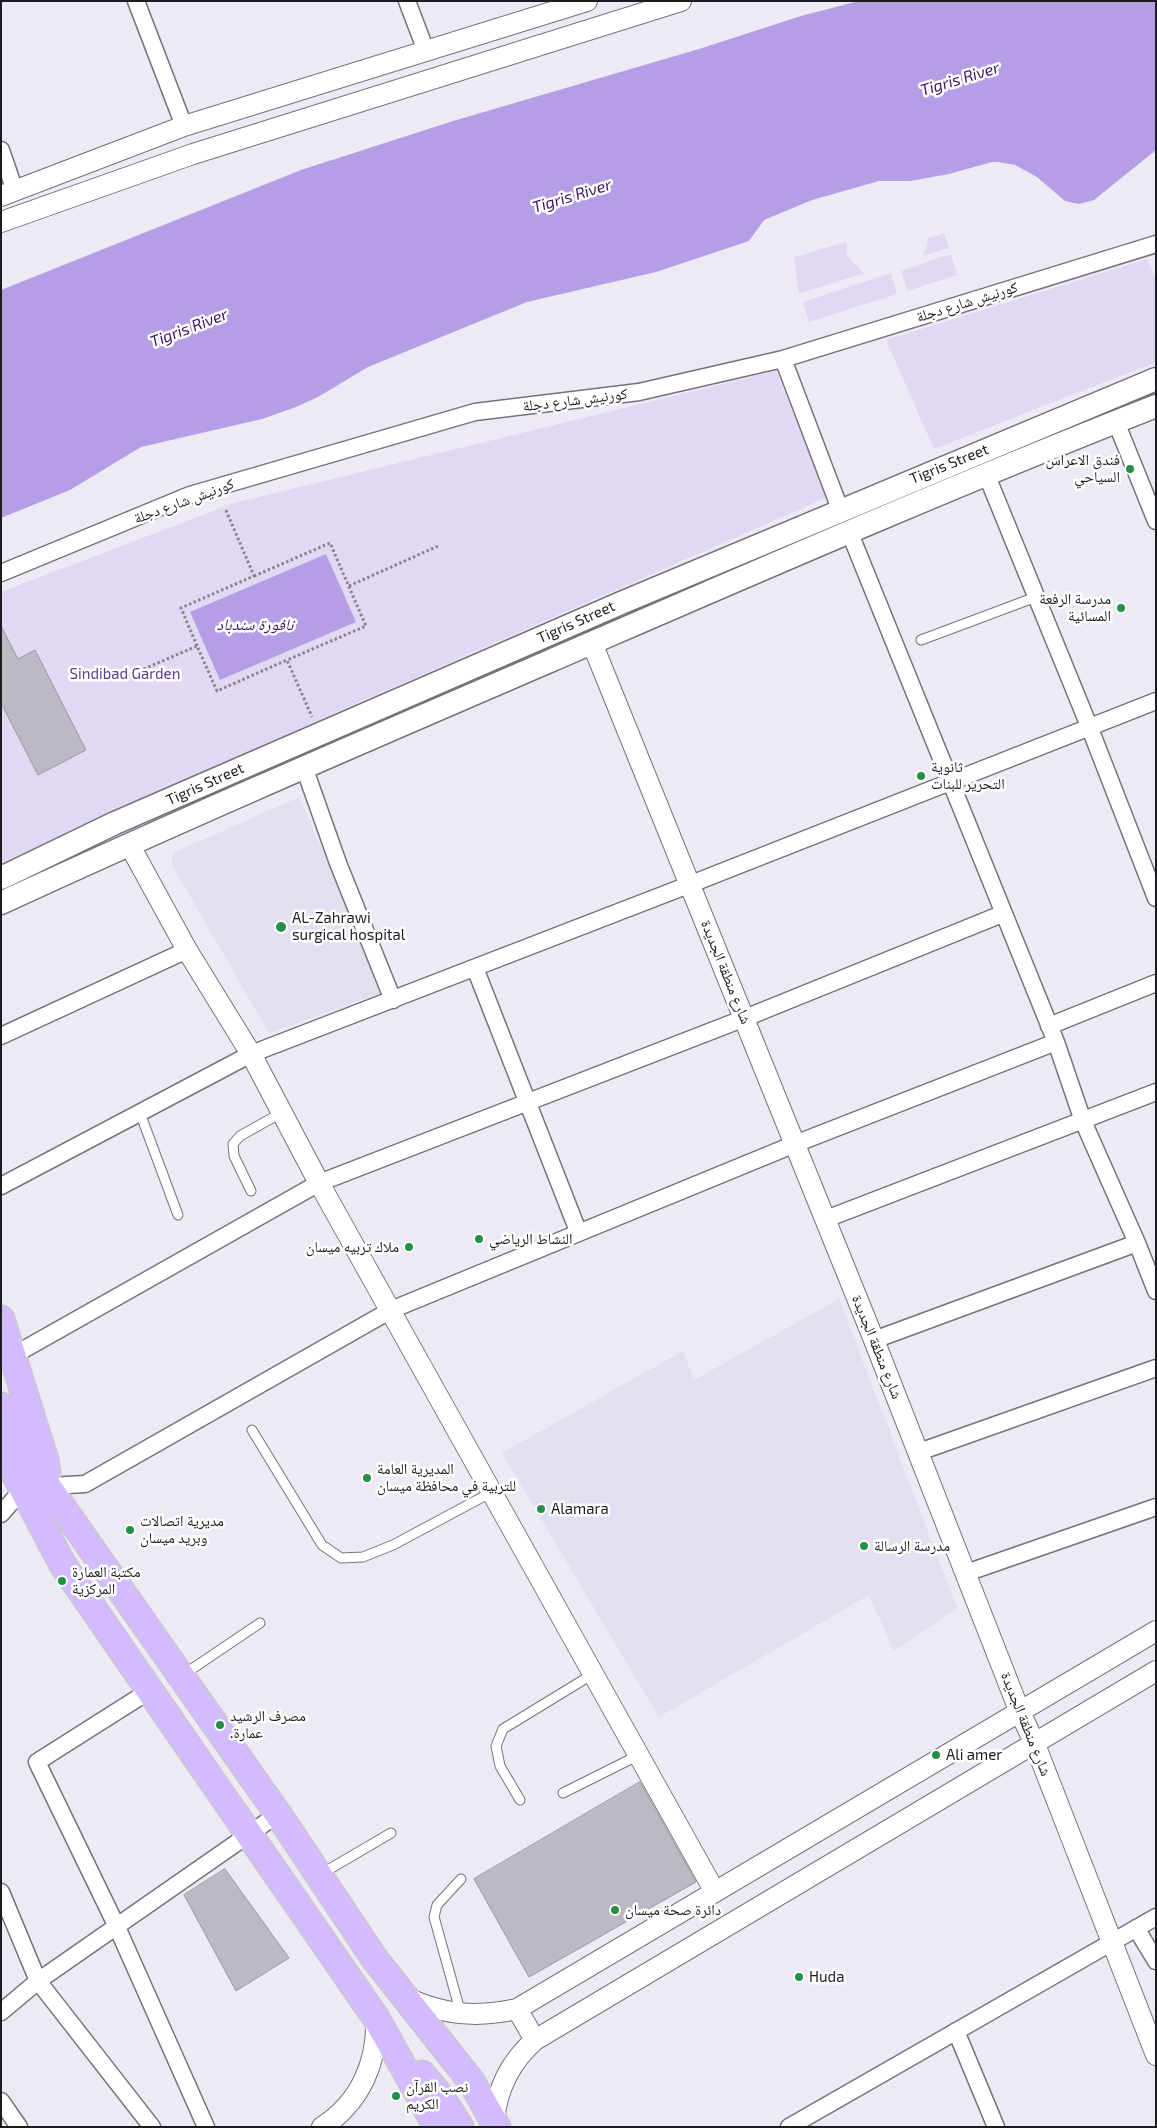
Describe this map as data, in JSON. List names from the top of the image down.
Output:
{
  "streets": {
    "main road": ["Tigris Street"],
    "street": ["كورنيش شارع دجلة", "شارع منطقة الجديدة"]
  },
  "crossings": [
    ["Tigris Street", "شارع منطقة الجديدة"]
  ],
  "water": ["Tigris River", "نافورة سندباد"],
  "parks": ["Sindibad Garden"],
  "places": [
    "فندق الاعراس السياحي",
    "مدرسة الرفعة المسائية",
    "ثانوية التحرير للبنات",
    "AL-Zahrawi surgical hospital",
    "النشاط الرياضي",
    "ملاك تربيه ميسان",
    "المديرية العامة للتربية في محافظة ميسان",
    "Alamara",
    "مديرية اتصالات وبريد ميسان",
    "مدرسة الرسالة",
    "مكتبة العمارة المركزية",
    "مصرف الرشيد .عمارة",
    "Ali amer",
    "دائرة صحة ميسان",
    "Huda",
    "نصب القرآن الكريم"
  ]
}
